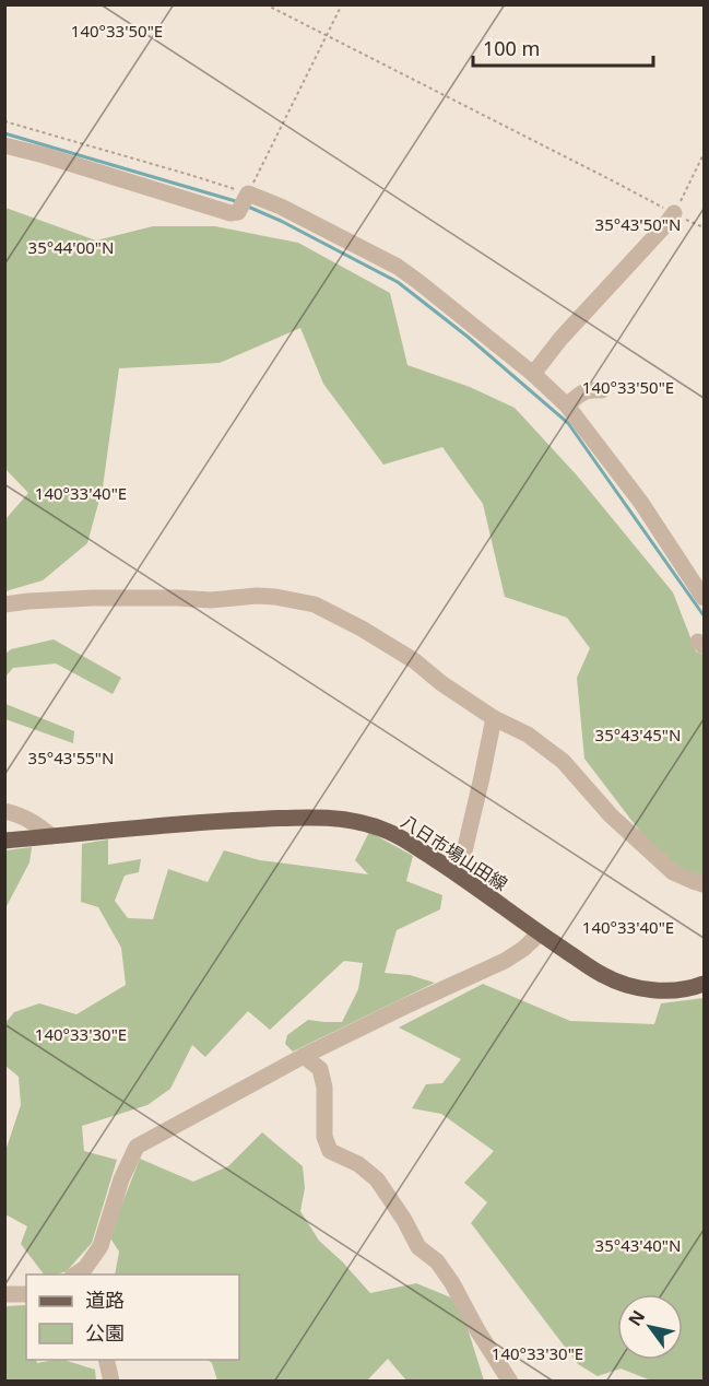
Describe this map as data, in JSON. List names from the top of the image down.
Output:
{
  "streets": {
    "main road": ["八日市場山田線"]
  },
  "legend": ["道路", "公園"],
  "scale_bar": "100 m",
  "north": "top left",
  "coordinates": [
    "140°33'50\"E",
    "35°43'50\"N",
    "35°44'00\"N",
    "140°33'40\"E",
    "35°43'45\"N",
    "35°43'55\"N",
    "140°33'30\"E",
    "35°43'40\"N"
  ]
}
